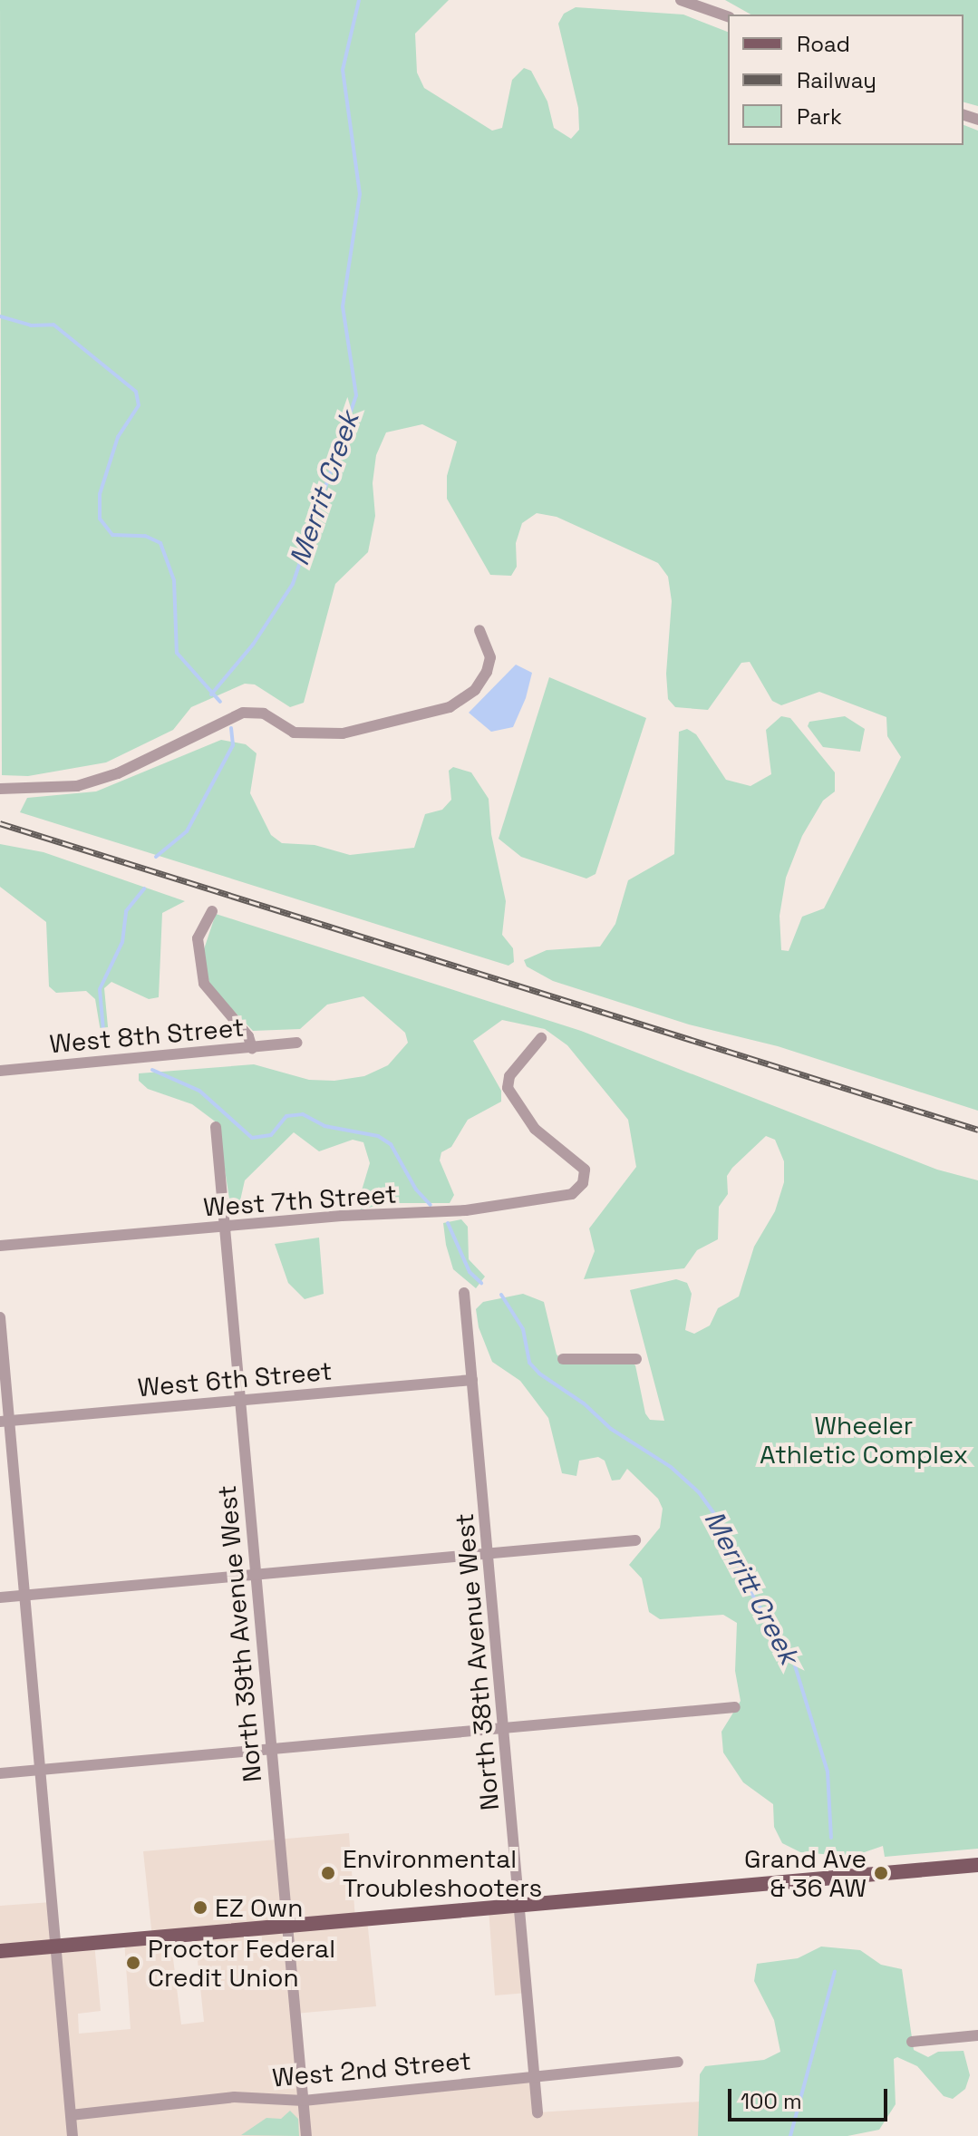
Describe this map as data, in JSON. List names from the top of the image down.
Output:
{
  "streets": {
    "street": [
      "West 8th Street",
      "West 7th Street",
      "West 6th Street",
      "North 39th Avenue West",
      "North 38th Avenue West",
      "West 2nd Street"
    ]
  },
  "crossings": [
    ["West 7th Street", "North 39th Avenue West"],
    ["West 6th Street", "North 39th Avenue West"],
    ["West 6th Street", "North 38th Avenue West"],
    ["North 39th Avenue West", "West 2nd Street"],
    ["North 38th Avenue West", "West 2nd Street"]
  ],
  "water": ["Merrit Creek", "Merritt Creek"],
  "parks": ["Wheeler Athletic Complex"],
  "places": [
    "Environmental Troubleshooters",
    "Grand Ave & 36 AW",
    "EZ Own",
    "Proctor Federal Credit Union"
  ],
  "legend": ["Road", "Railway", "Park"],
  "scale_bar": "100 m"
}
